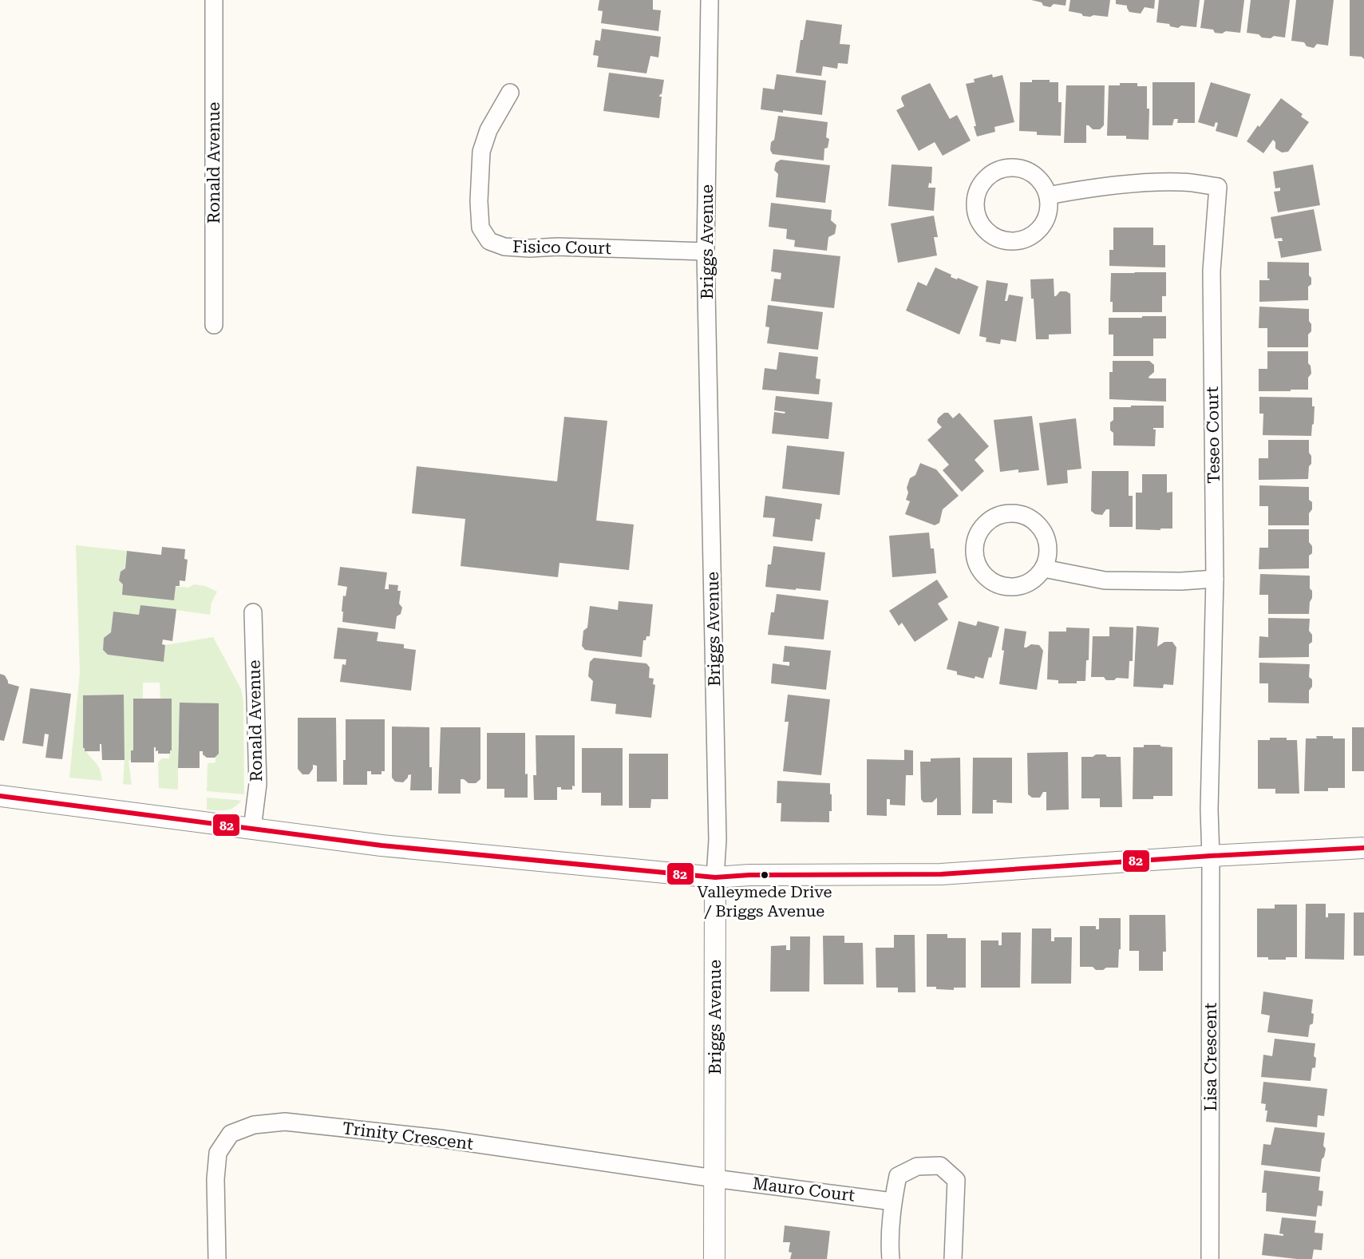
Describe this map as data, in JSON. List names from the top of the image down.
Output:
{
  "streets": {
    "street": [
      "Ronald Avenue",
      "Briggs Avenue",
      "Fisico Court",
      "Teseo Court",
      "Lisa Crescent",
      "Trinity Crescent",
      "Mauro Court"
    ]
  },
  "crossings": [
    ["Briggs Avenue", "Fisico Court"],
    ["Briggs Avenue", "Trinity Crescent"],
    ["Briggs Avenue", "Mauro Court"],
    ["Teseo Court", "Lisa Crescent"],
    ["Trinity Crescent", "Mauro Court"]
  ],
  "places": ["Valleymede Drive / Briggs Avenue"],
  "lines": ["transit line 82"]
}
